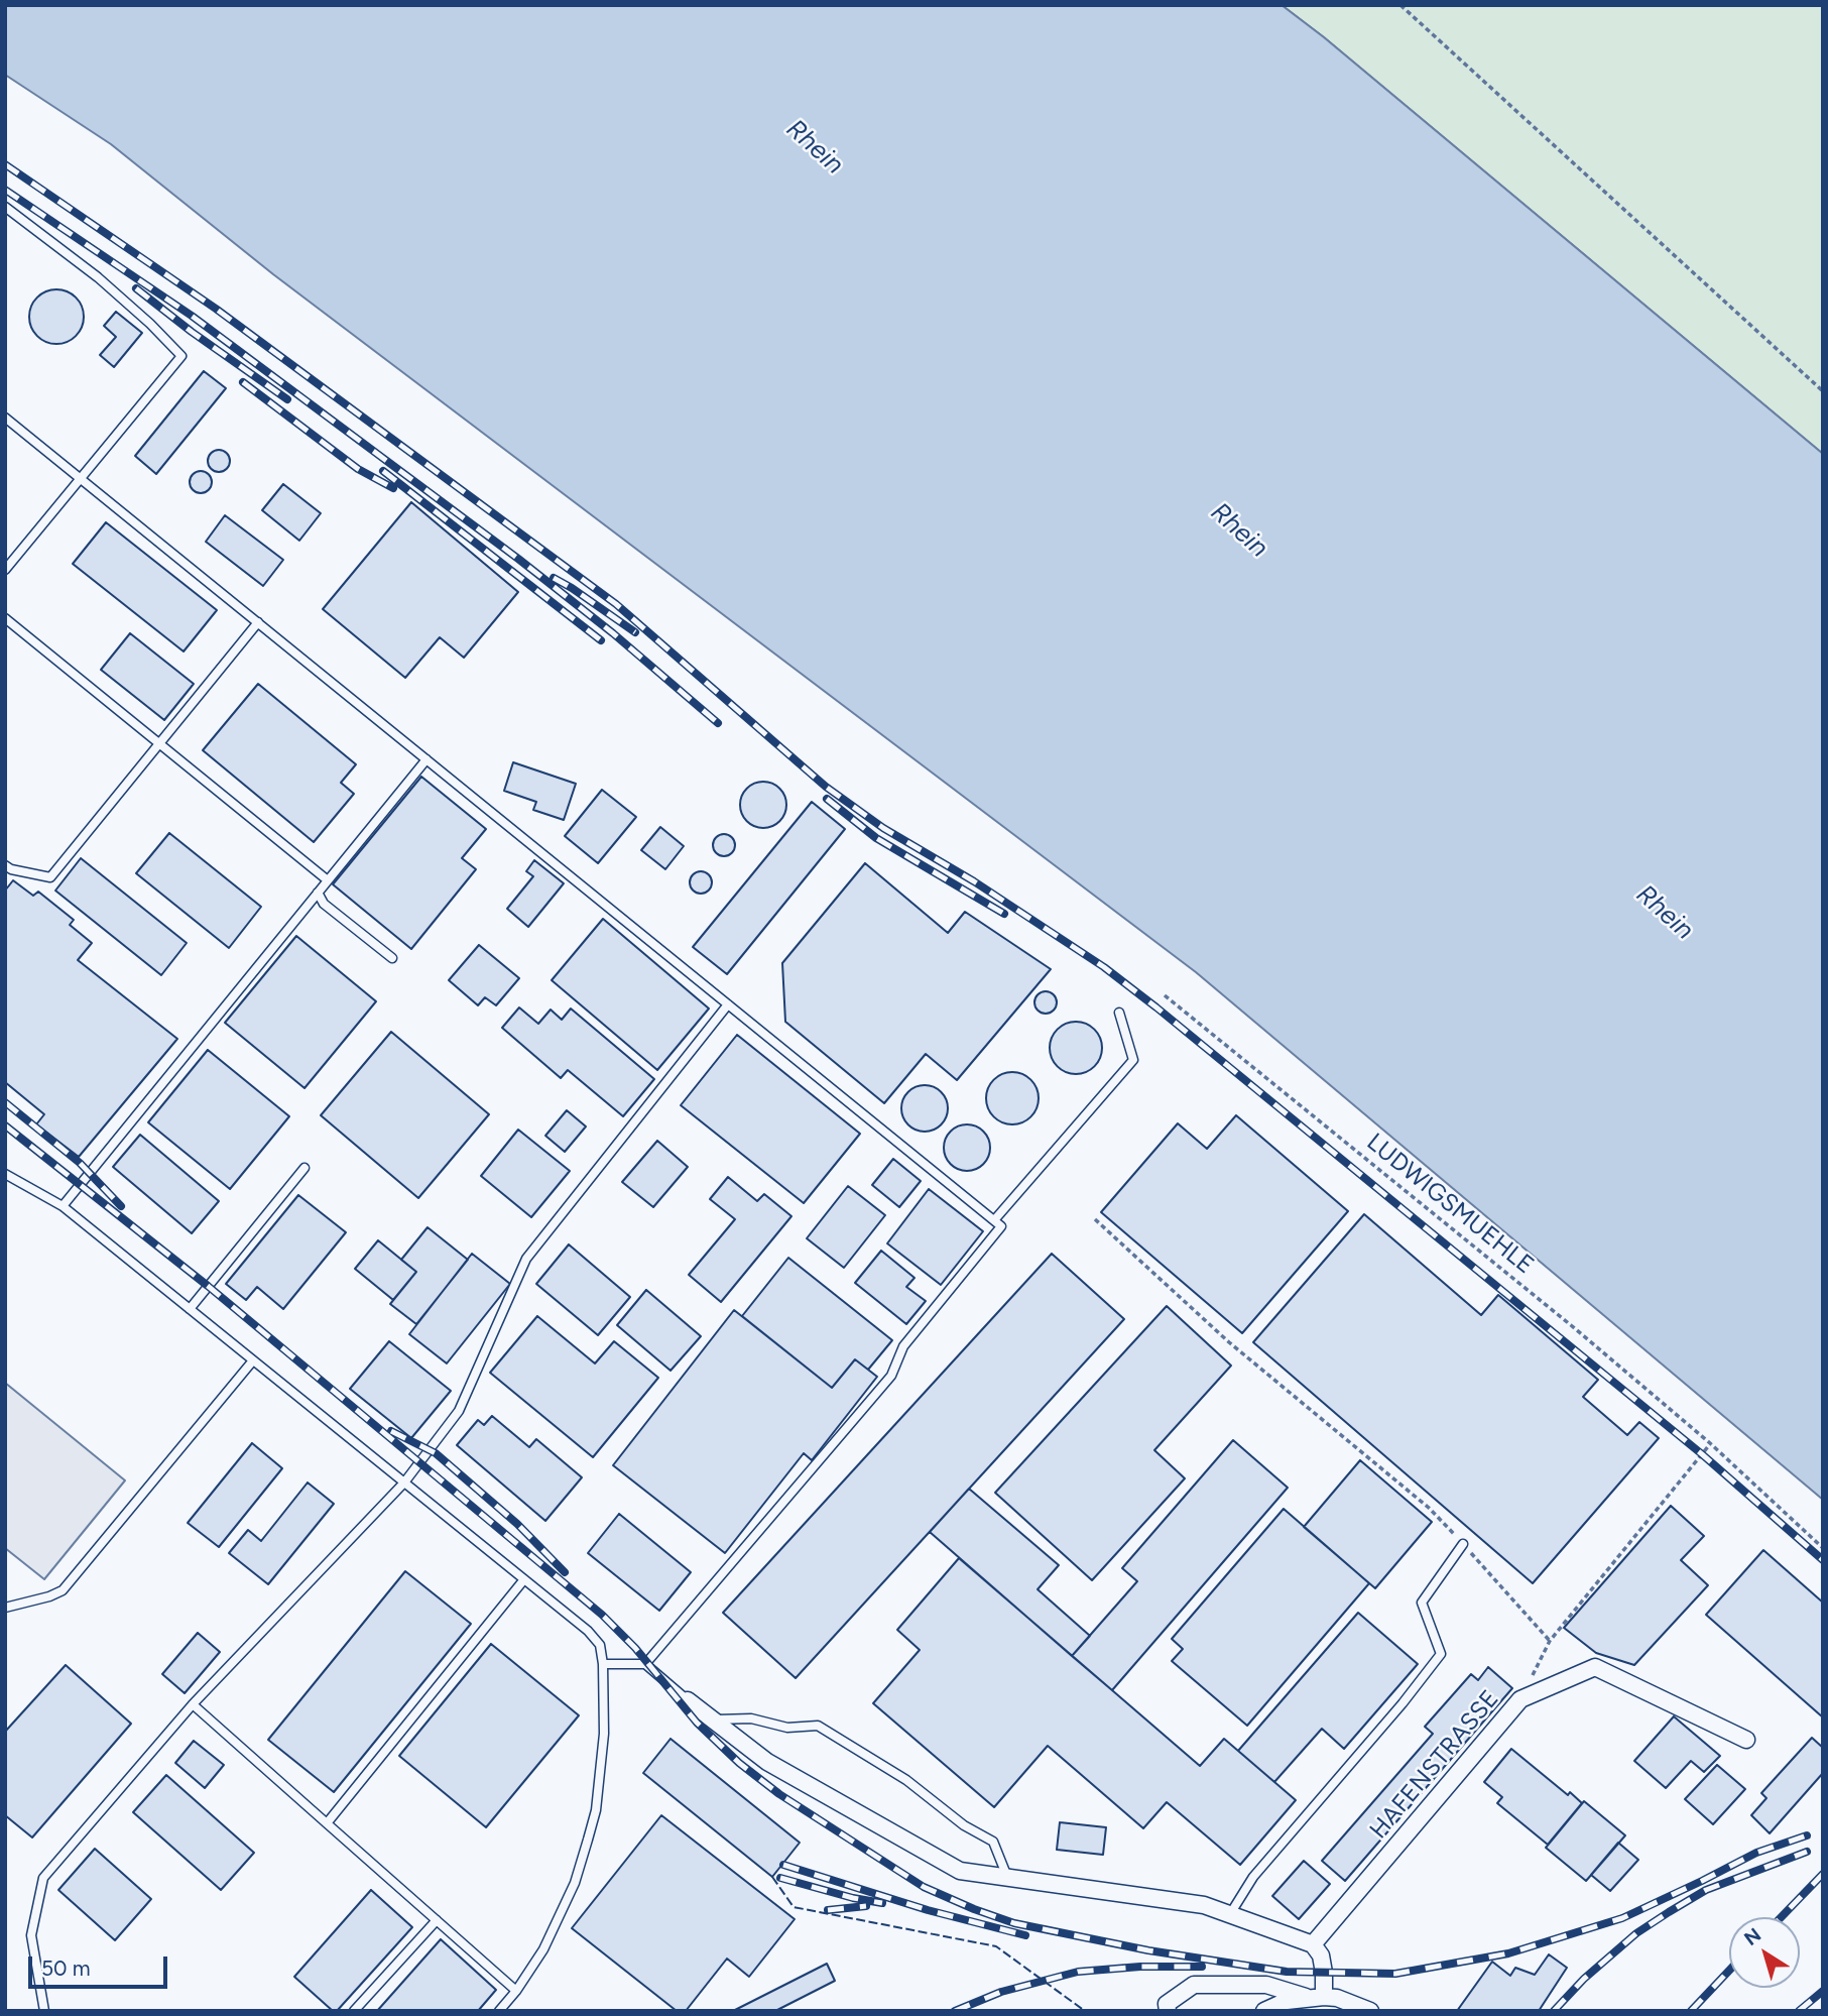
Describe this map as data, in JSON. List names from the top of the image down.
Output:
{
  "streets": {
    "street": ["HAFENSTRASSE"],
    "path": ["LUDWIGSMUEHLE"]
  },
  "water": ["Rhein"],
  "scale_bar": "50 m",
  "north": "top left"
}
